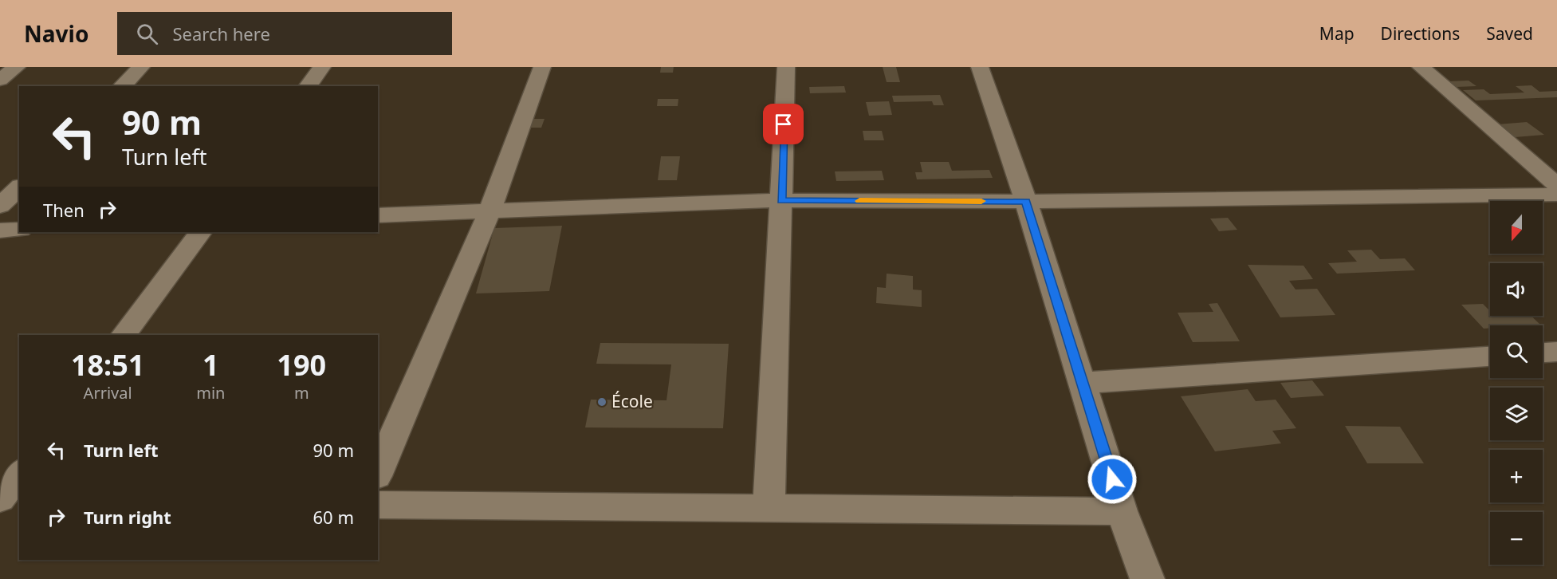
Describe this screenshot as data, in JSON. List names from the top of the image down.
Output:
{
  "places": ["École"],
  "north": "bottom",
  "page": {
    "header": "Navio",
    "search": "Search here",
    "nav": ["Map", "Directions", "Saved"],
    "turn": ["90 m", "Turn left"],
    "then": "Then",
    "map_buttons": ["+", "−"],
    "eta": [
      "18:51",
      "Arrival",
      "1",
      "min",
      "190",
      "m"
    ],
    "list": [
      {
        "name": "Turn left",
        "value": "90 m"
      },
      {
        "name": "Turn right",
        "value": "60 m"
      }
    ]
  }
}
